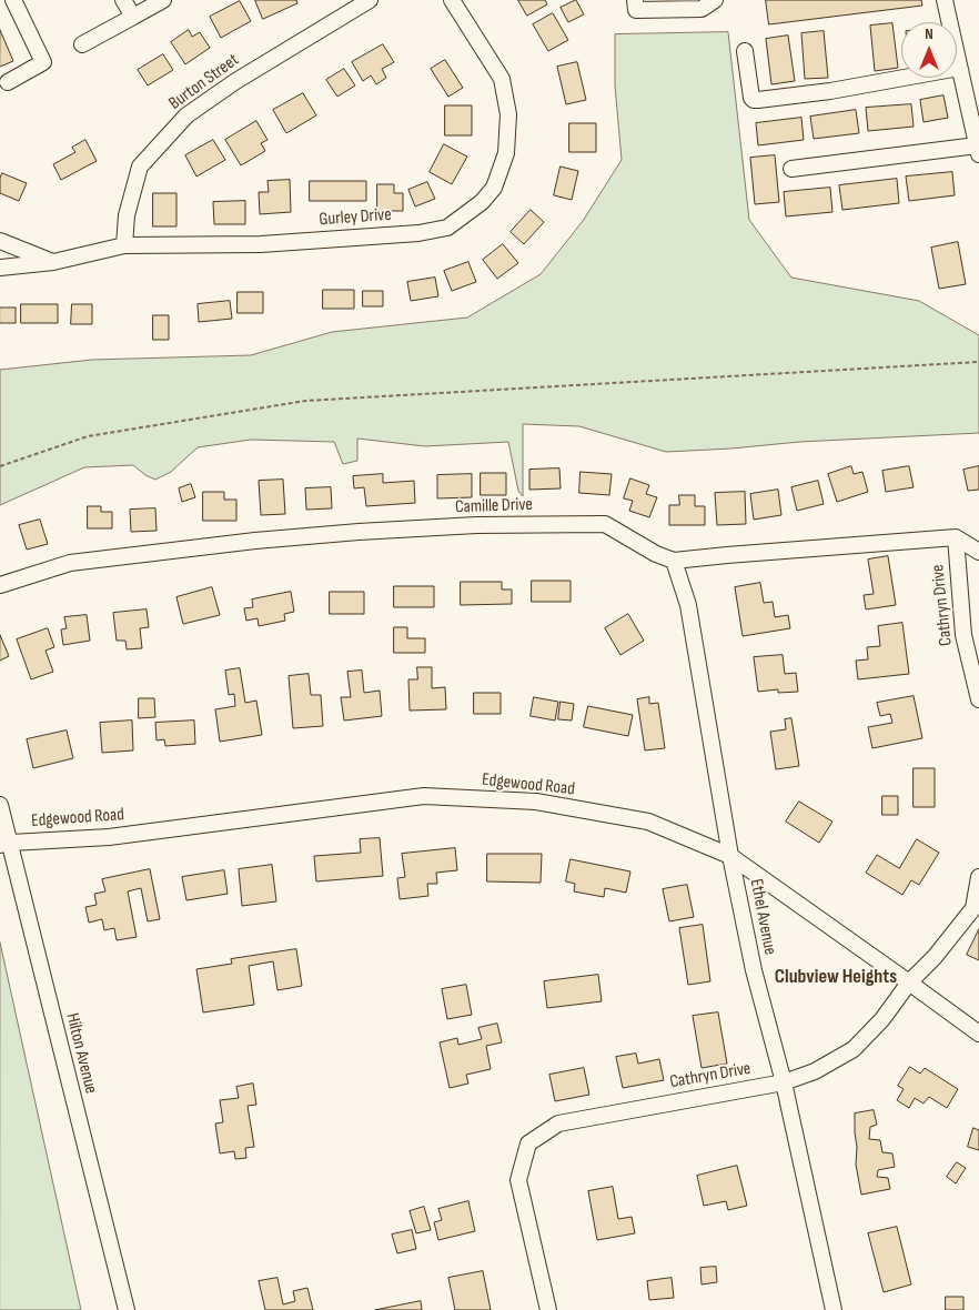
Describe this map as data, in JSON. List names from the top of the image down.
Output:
{
  "streets": {
    "street": [
      "Burton Street",
      "Gurley Drive",
      "Camille Drive",
      "Cathryn Drive",
      "Edgewood Road",
      "Ethel Avenue",
      "Hilton Avenue"
    ]
  },
  "crossings": [
    ["Burton Street", "Gurley Drive"],
    ["Camille Drive", "Cathryn Drive"],
    ["Camille Drive", "Ethel Avenue"],
    ["Cathryn Drive", "Edgewood Road"],
    ["Cathryn Drive", "Ethel Avenue"],
    ["Edgewood Road", "Ethel Avenue"],
    ["Edgewood Road", "Hilton Avenue"]
  ],
  "districts": ["Clubview Heights"],
  "north": "top"
}
